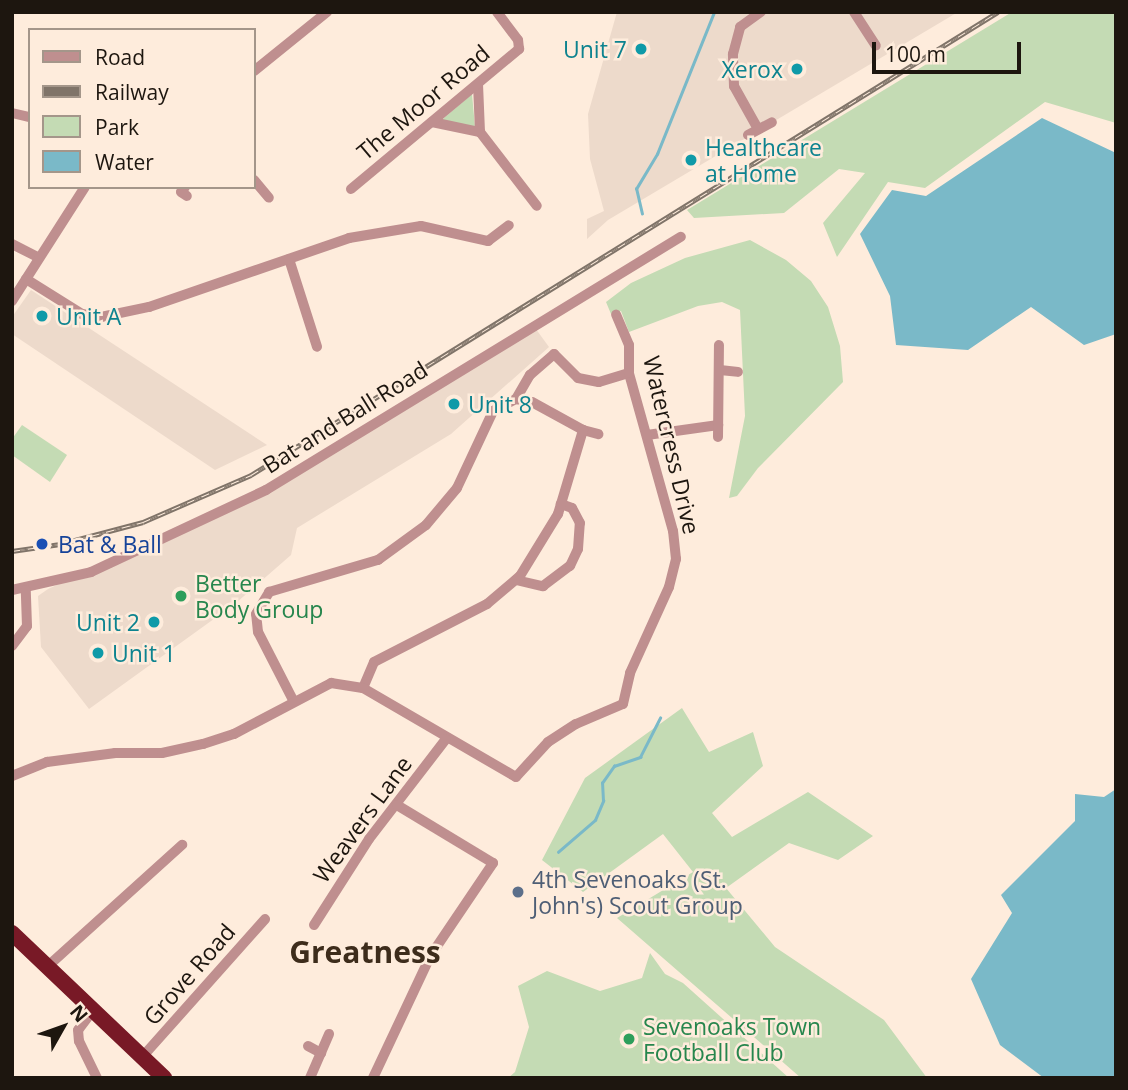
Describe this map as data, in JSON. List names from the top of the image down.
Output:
{
  "streets": {
    "street": [
      "The Moor Road",
      "Bat and Ball Road",
      "Watercress Drive",
      "Weavers Lane",
      "Grove Road"
    ]
  },
  "crossings": [
    ["Watercress Drive", "Weavers Lane"]
  ],
  "districts": ["Greatness"],
  "places": [
    "Unit 7",
    "Xerox",
    "Healthcare at Home",
    "Unit A",
    "Unit 8",
    "Bat & Ball",
    "Better Body Group",
    "Unit 2",
    "Unit 1",
    "4th Sevenoaks (St. John's) Scout Group",
    "Sevenoaks Town Football Club"
  ],
  "legend": [
    "Road",
    "Railway",
    "Park",
    "Water"
  ],
  "scale_bar": "100 m",
  "north": "top right"
}
